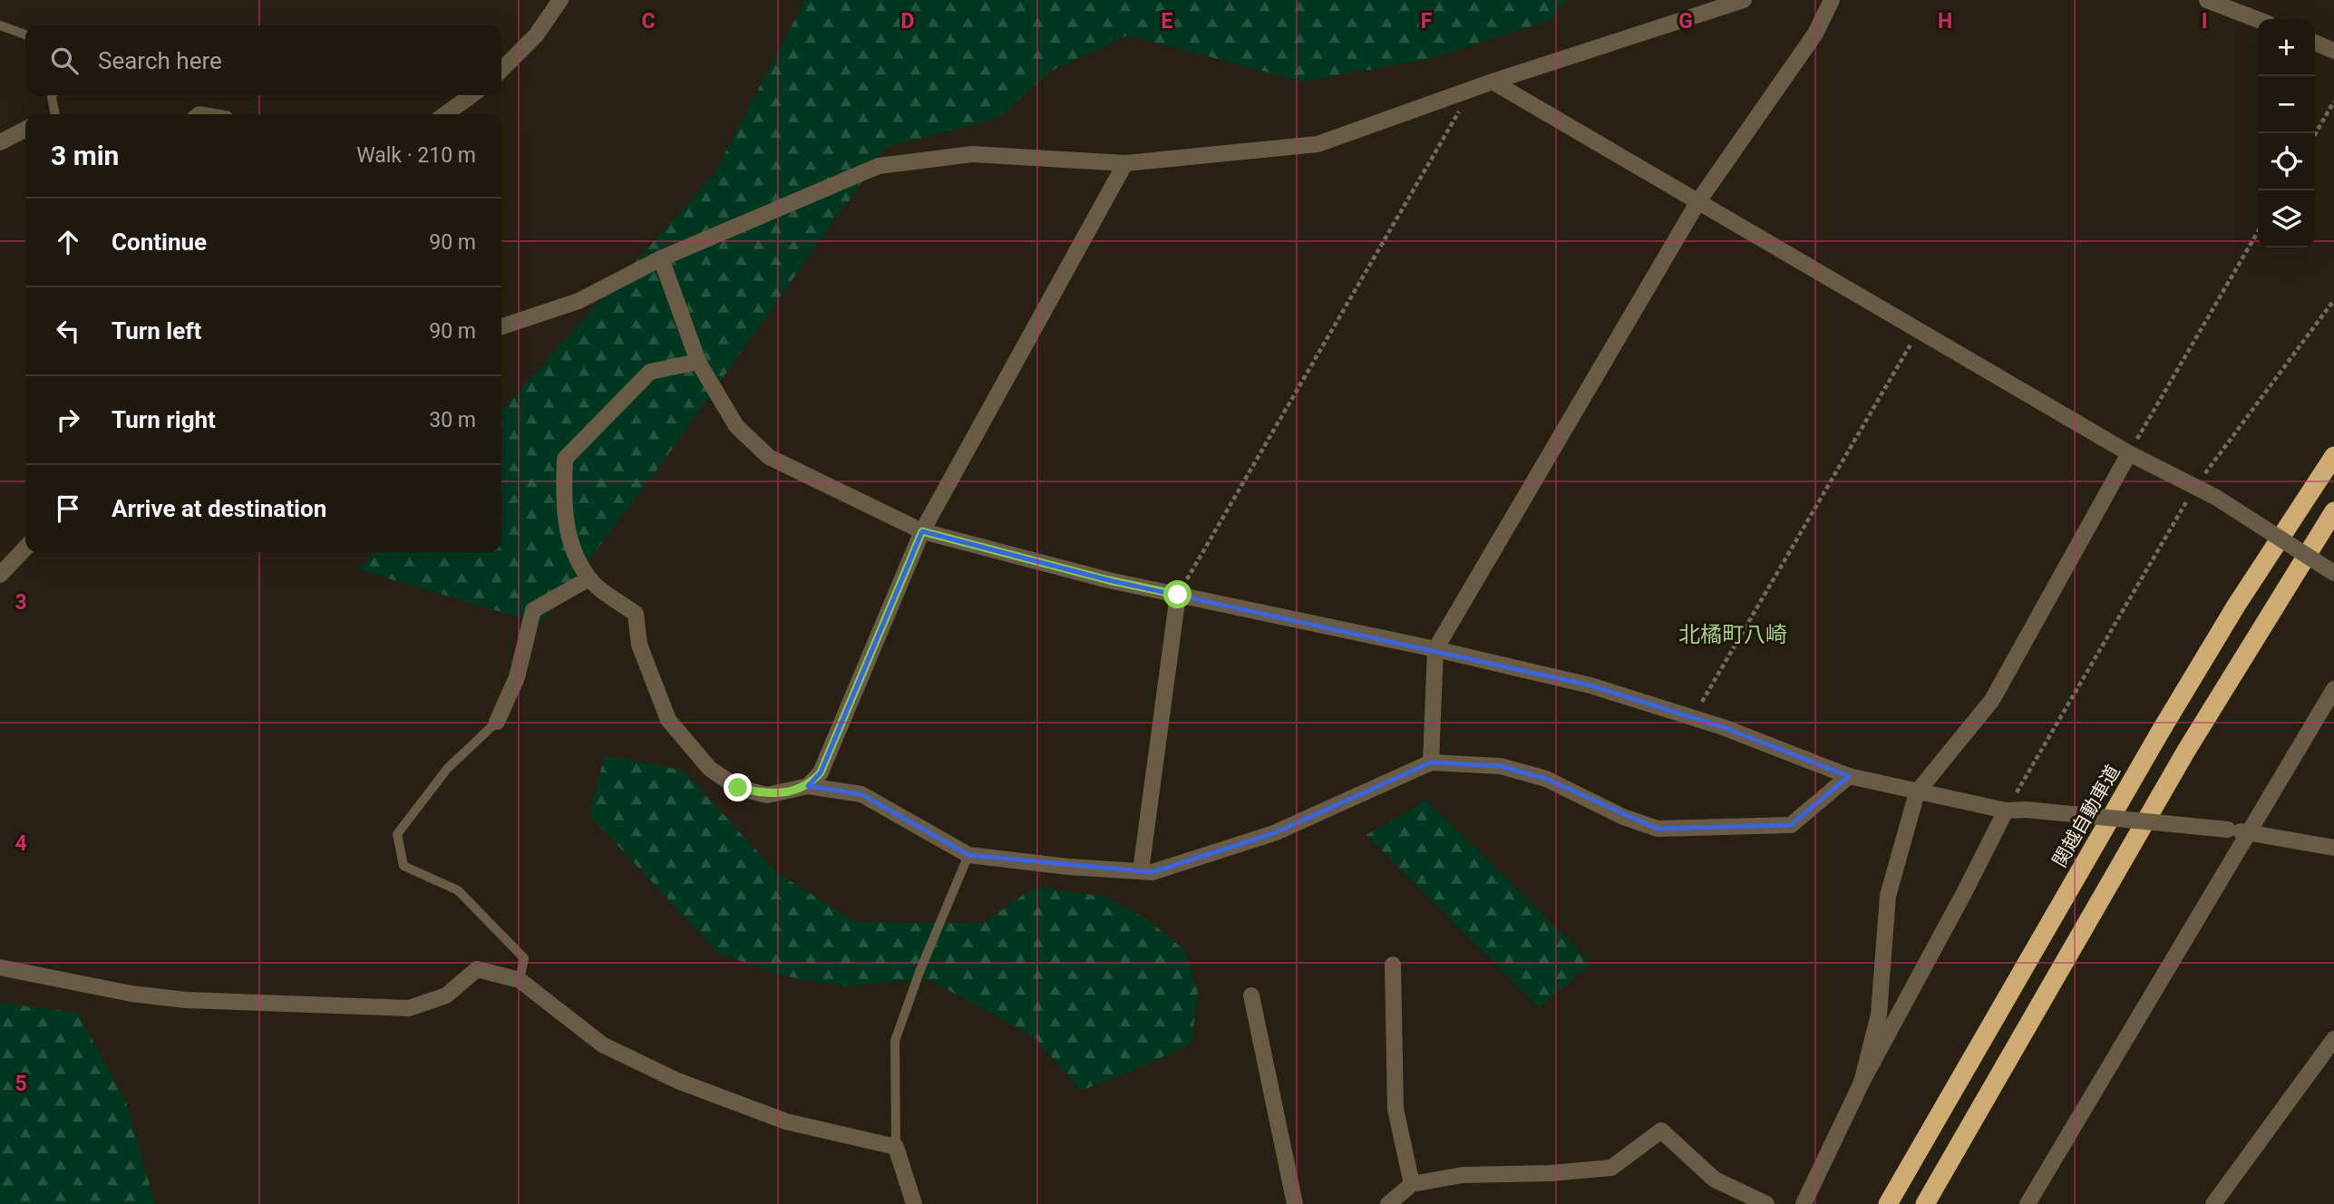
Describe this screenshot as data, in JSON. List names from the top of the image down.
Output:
{
  "streets": {
    "highway": ["関越自動車道"]
  },
  "districts": ["北橘町八崎"],
  "page": {
    "map_buttons": ["+", "−"],
    "search": "Search here",
    "heading": ["3 min", "Walk · 210 m"],
    "list": [
      ["Continue", "90 m"],
      ["Turn left", "90 m"],
      ["Turn right", "30 m"],
      "Arrive at destination"
    ]
  },
  "grid": {
    "columns": [
      "C",
      "D",
      "E",
      "F",
      "G",
      "H",
      "I"
    ],
    "rows": ["3", "4", "5"]
  }
}
